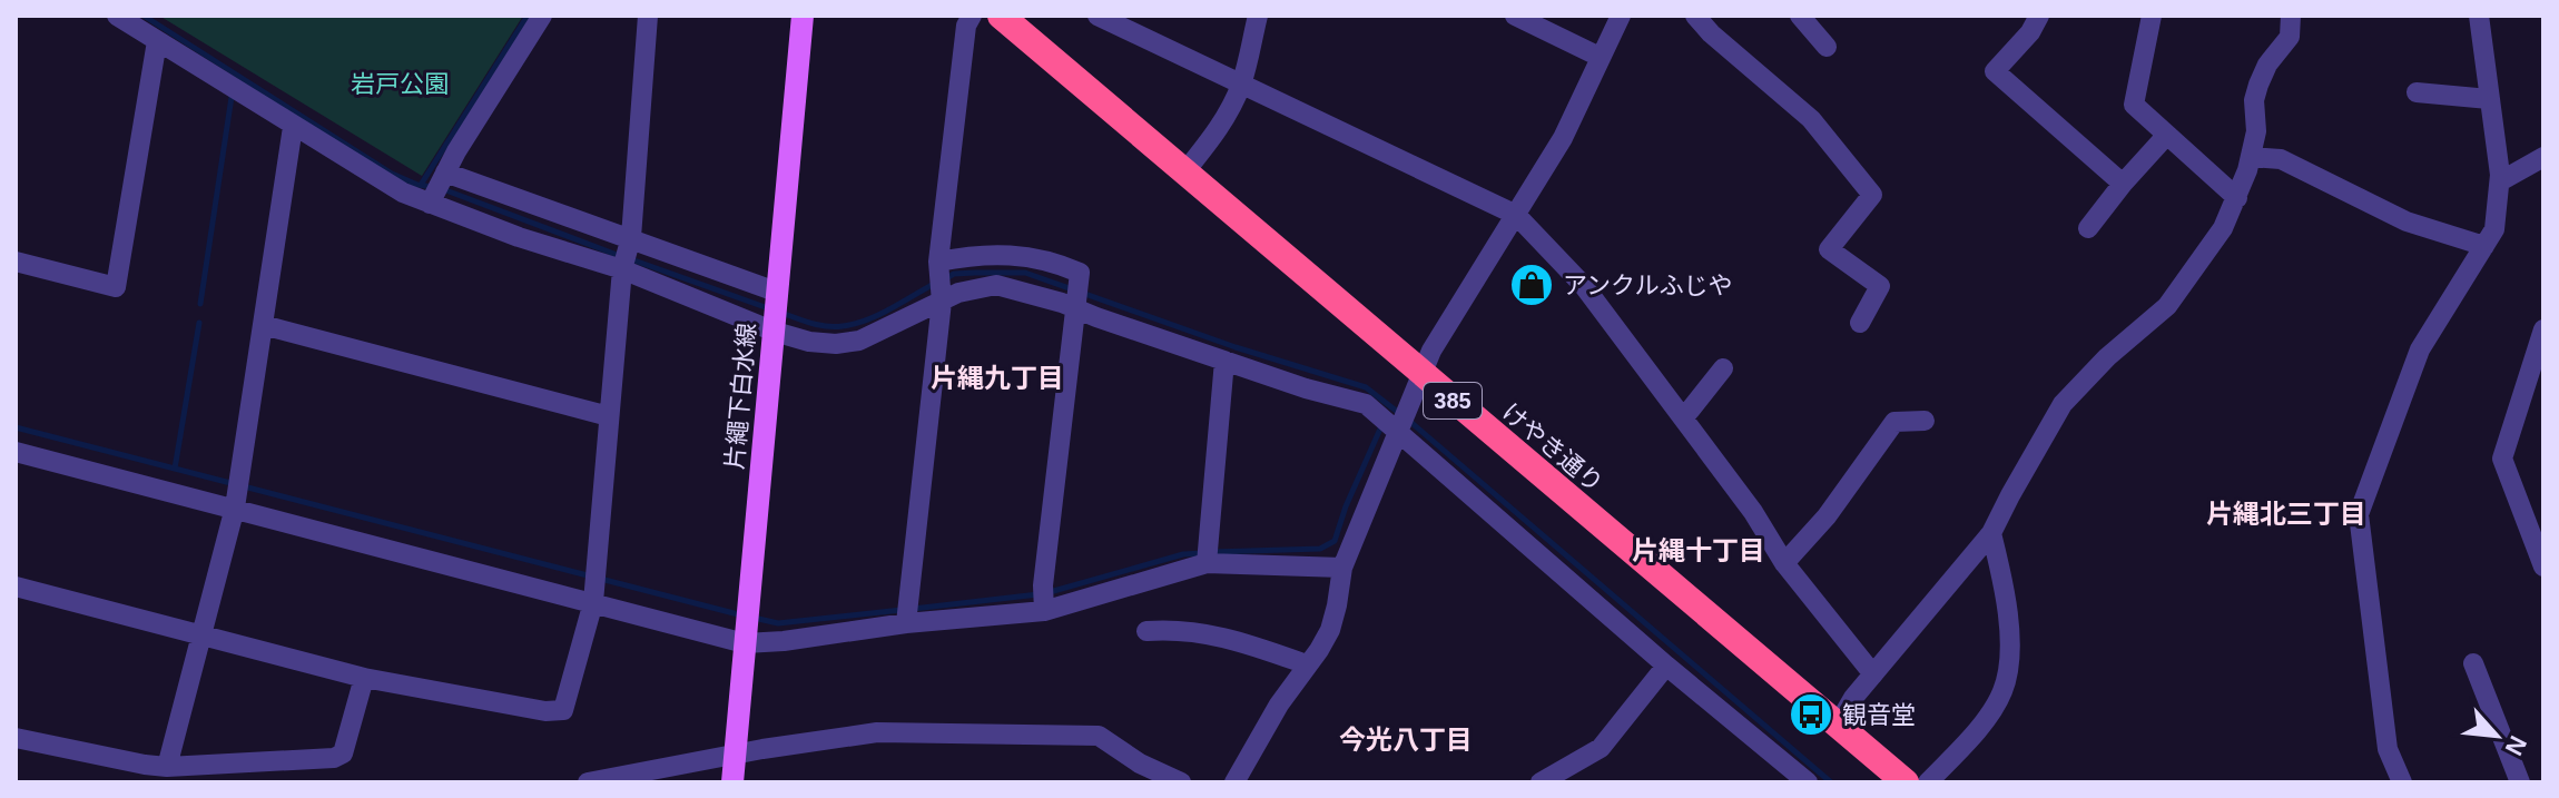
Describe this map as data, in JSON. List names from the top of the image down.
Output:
{
  "streets": {
    "highway": ["385", "けやき通り"],
    "main road": ["片繩下白水線"]
  },
  "districts": [
    "片縄九丁目",
    "片縄北三丁目",
    "片縄十丁目",
    "今光八丁目"
  ],
  "parks": ["岩戸公園"],
  "places": {
    "shop": ["アンクルふじや"],
    "bus stop": ["観音堂"]
  },
  "north": "bottom right"
}
